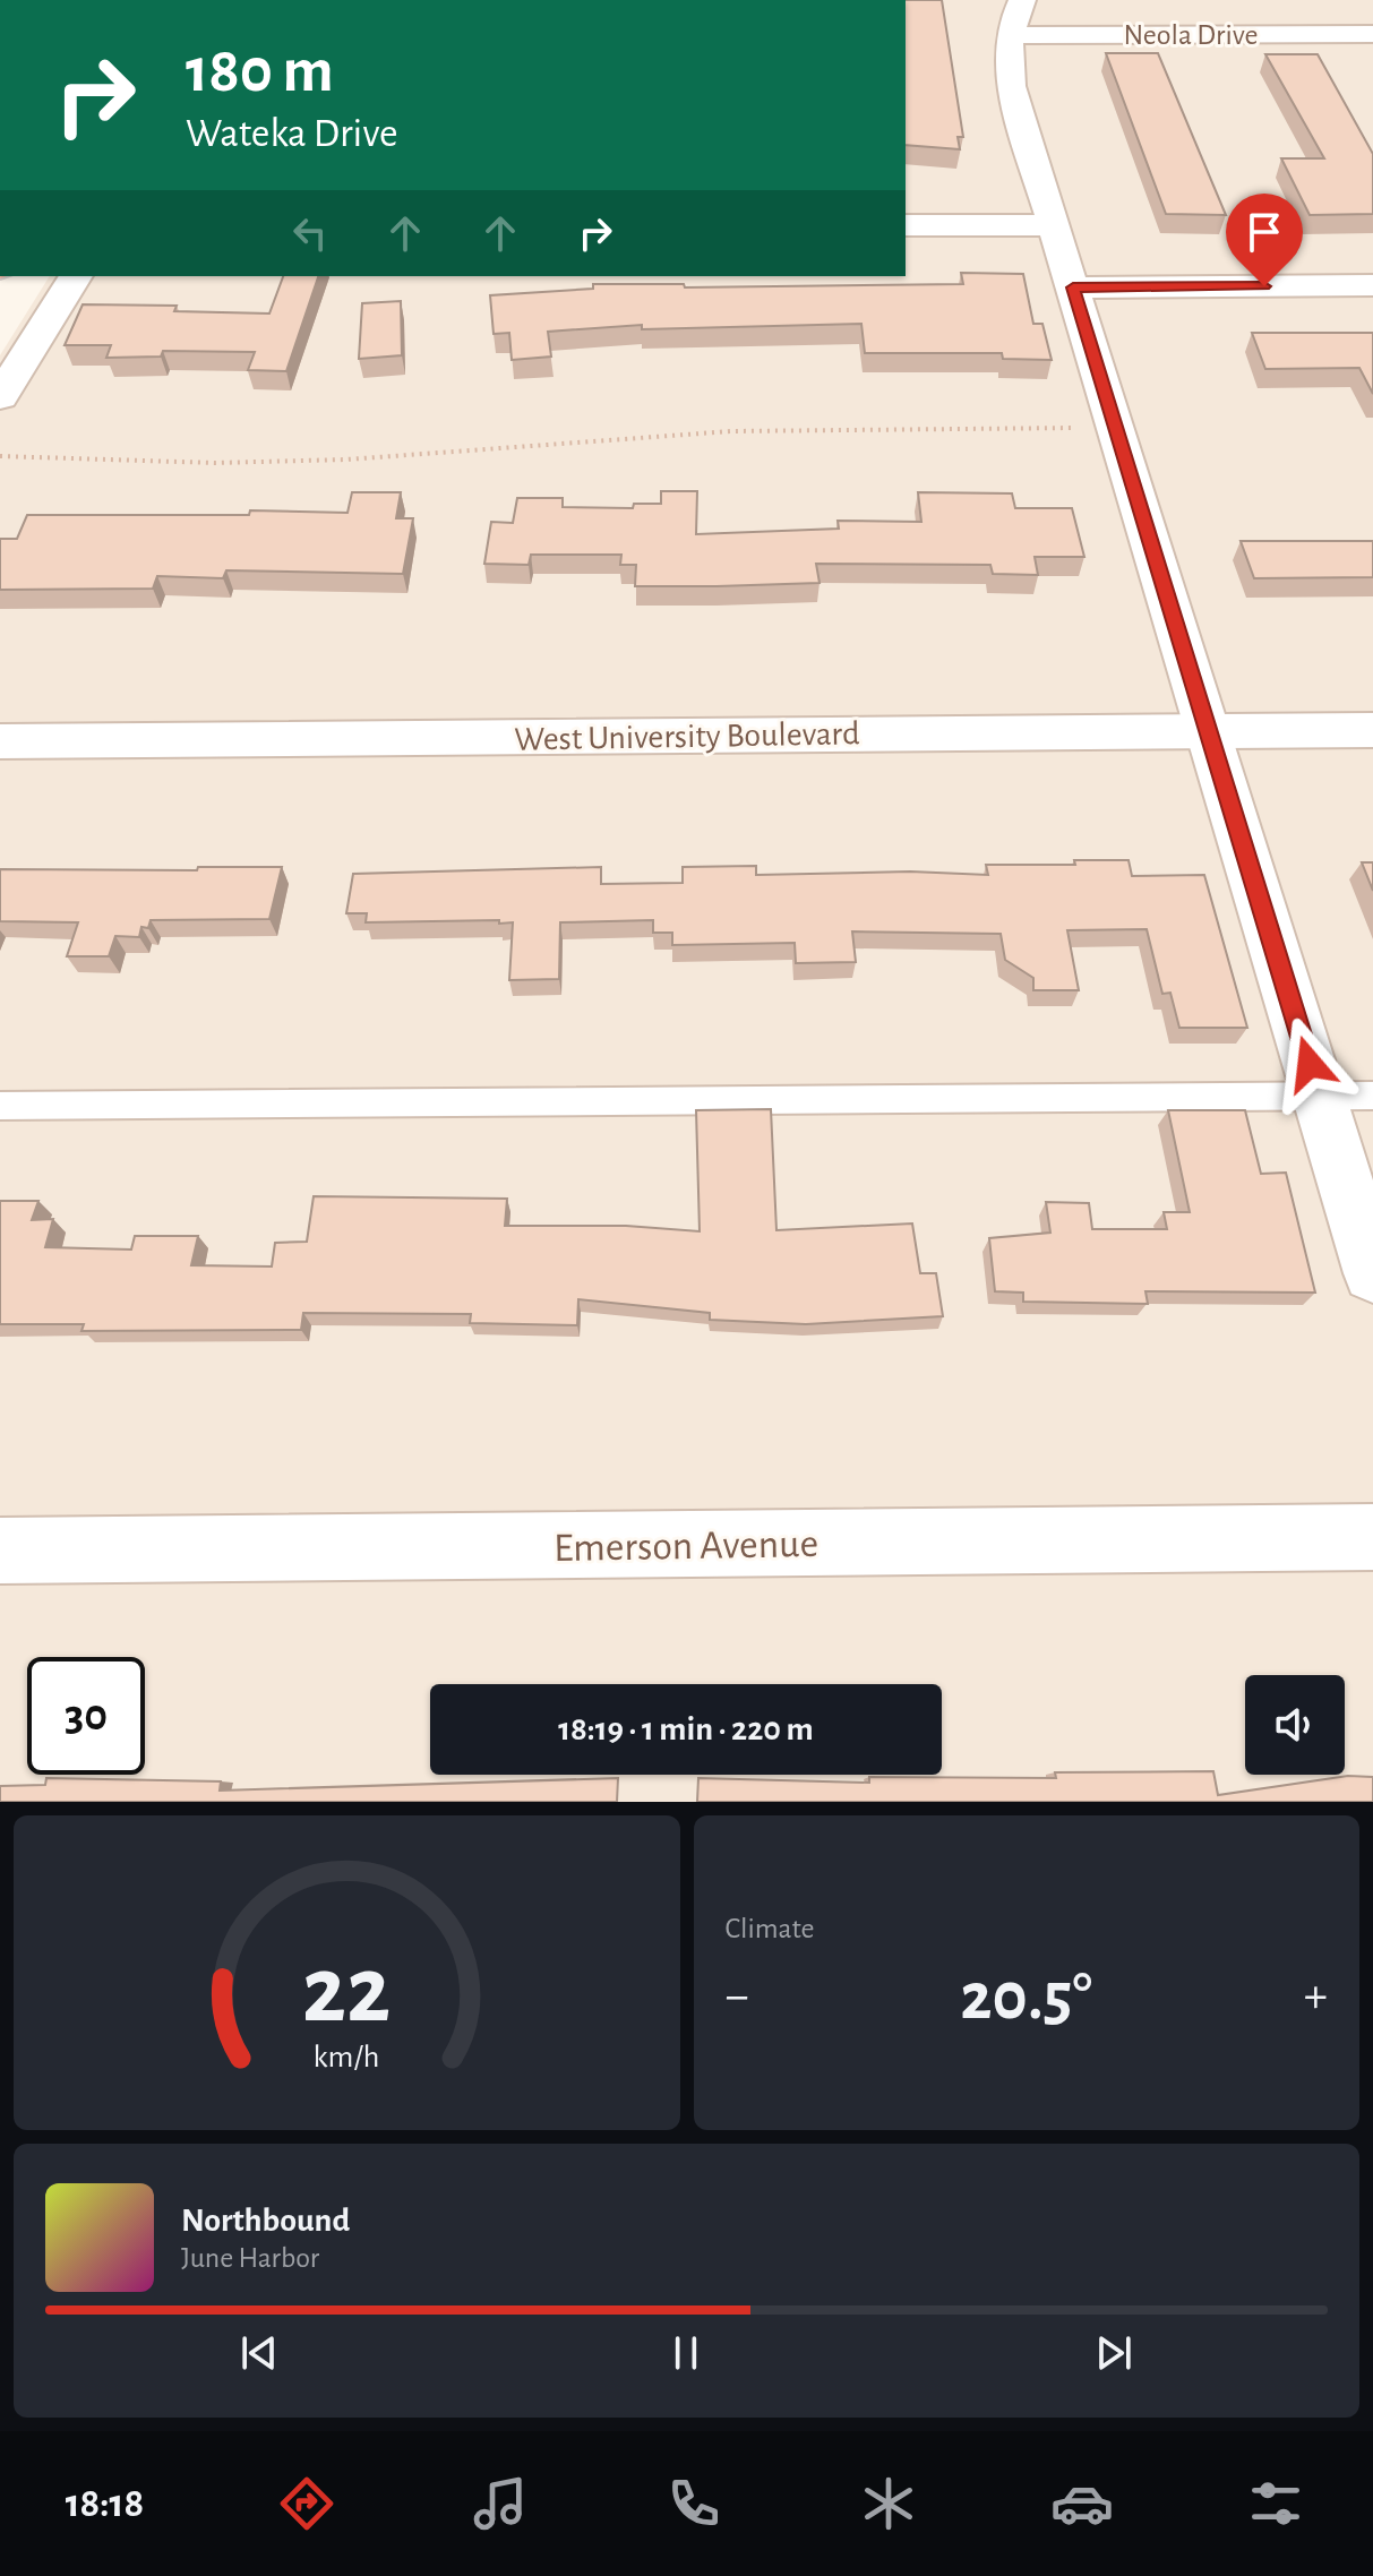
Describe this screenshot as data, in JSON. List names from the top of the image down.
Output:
{
  "streets": {
    "street": ["Neola Drive", "West University Boulevard", "Emerson Avenue"]
  },
  "page": {
    "turn": ["180 m", "Wateka Drive"],
    "limit": "30",
    "trip": "18:19 · 1 min · 220 m",
    "tile": "Climate",
    "heat": ["−", "20.5°", "+"],
    "song": ["Northbound", "June Harbor"],
    "tabs": "18:18",
    "gauge": ["22", "km/h"]
  }
}
